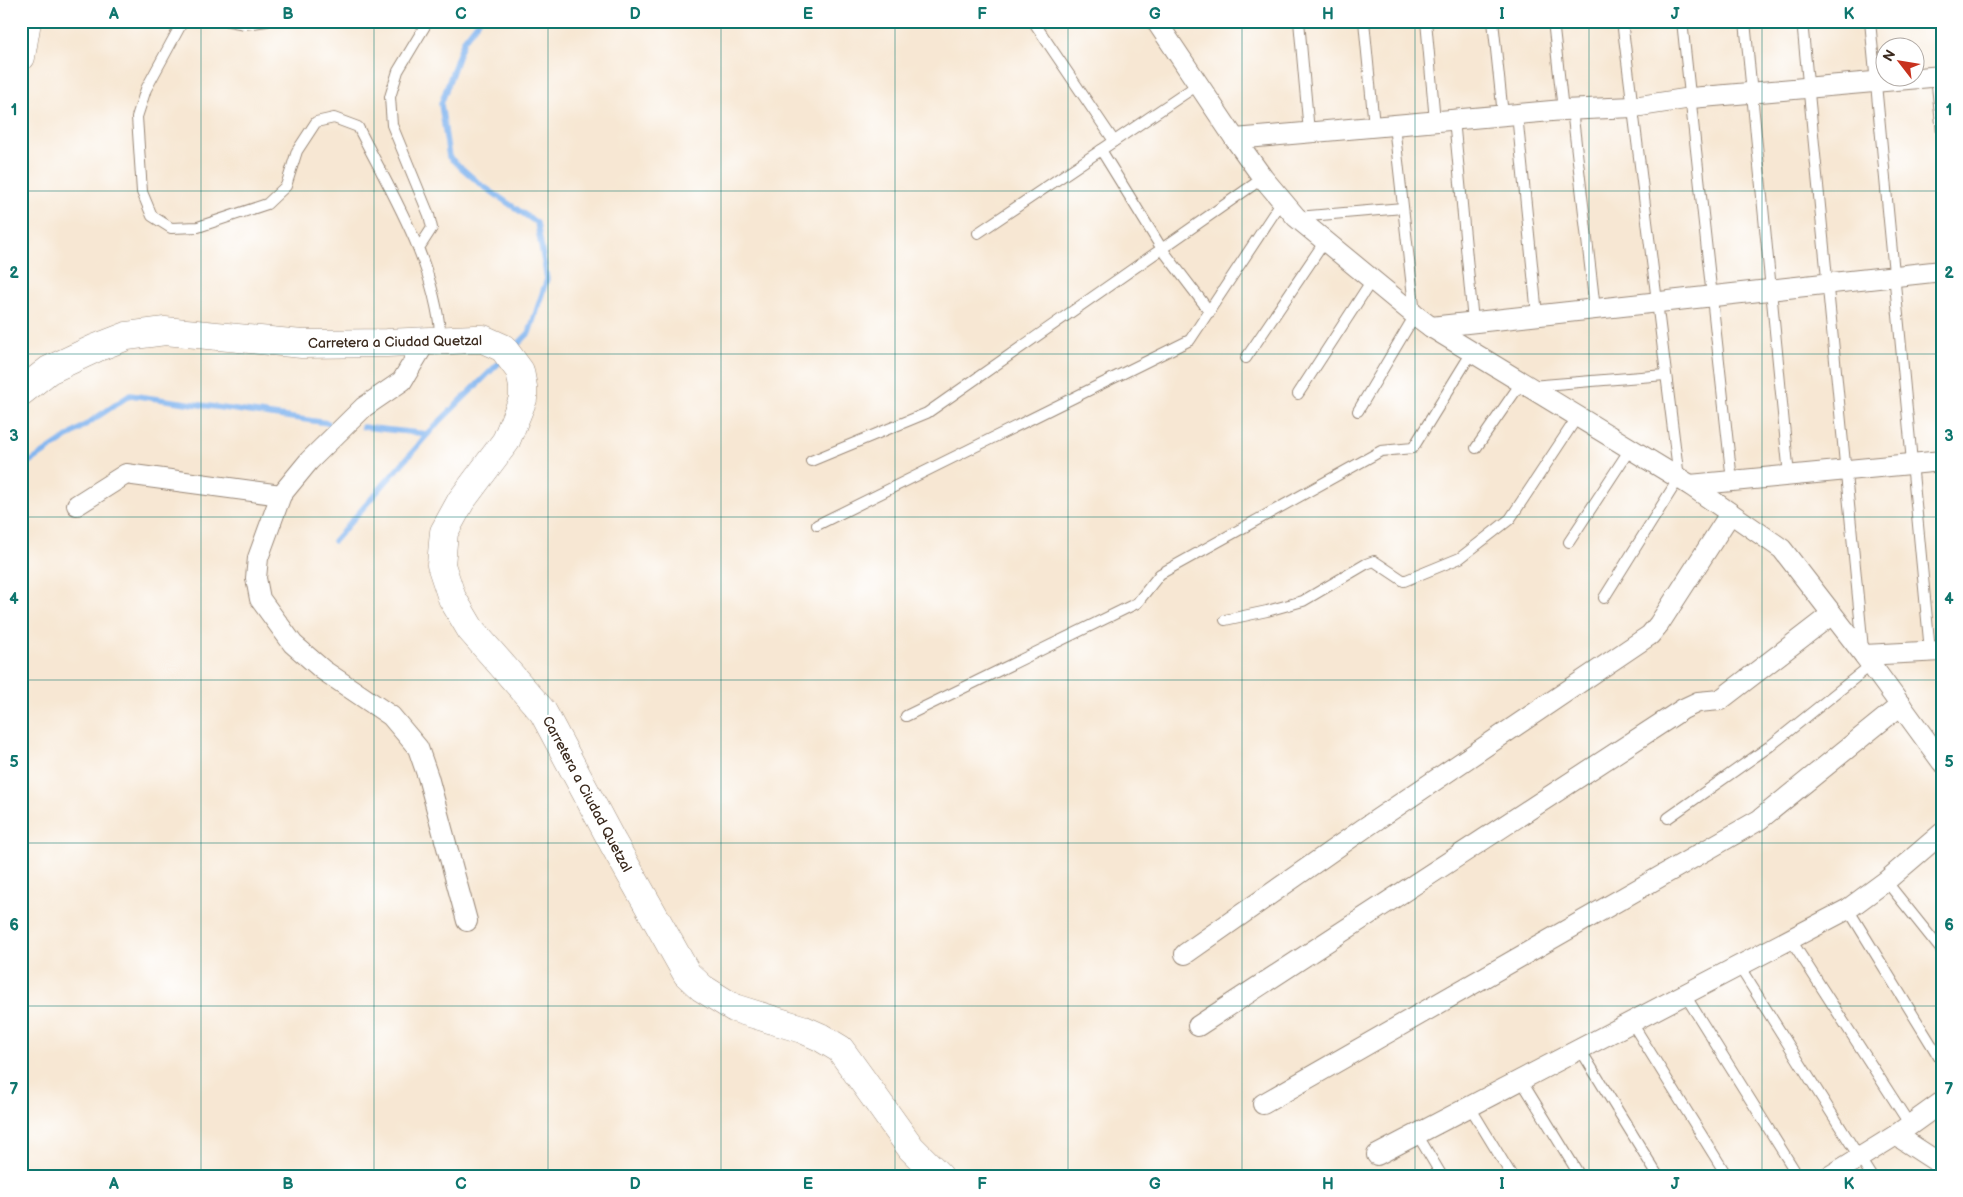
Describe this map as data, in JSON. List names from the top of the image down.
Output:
{
  "streets": {
    "main road": ["Carretera a Ciudad Quetzal"]
  },
  "north": "top left",
  "grid": {
    "columns": [
      "A",
      "B",
      "C",
      "D",
      "E",
      "F",
      "G",
      "H",
      "I",
      "J",
      "K"
    ],
    "rows": [
      "1",
      "2",
      "3",
      "4",
      "5",
      "6",
      "7"
    ]
  }
}
